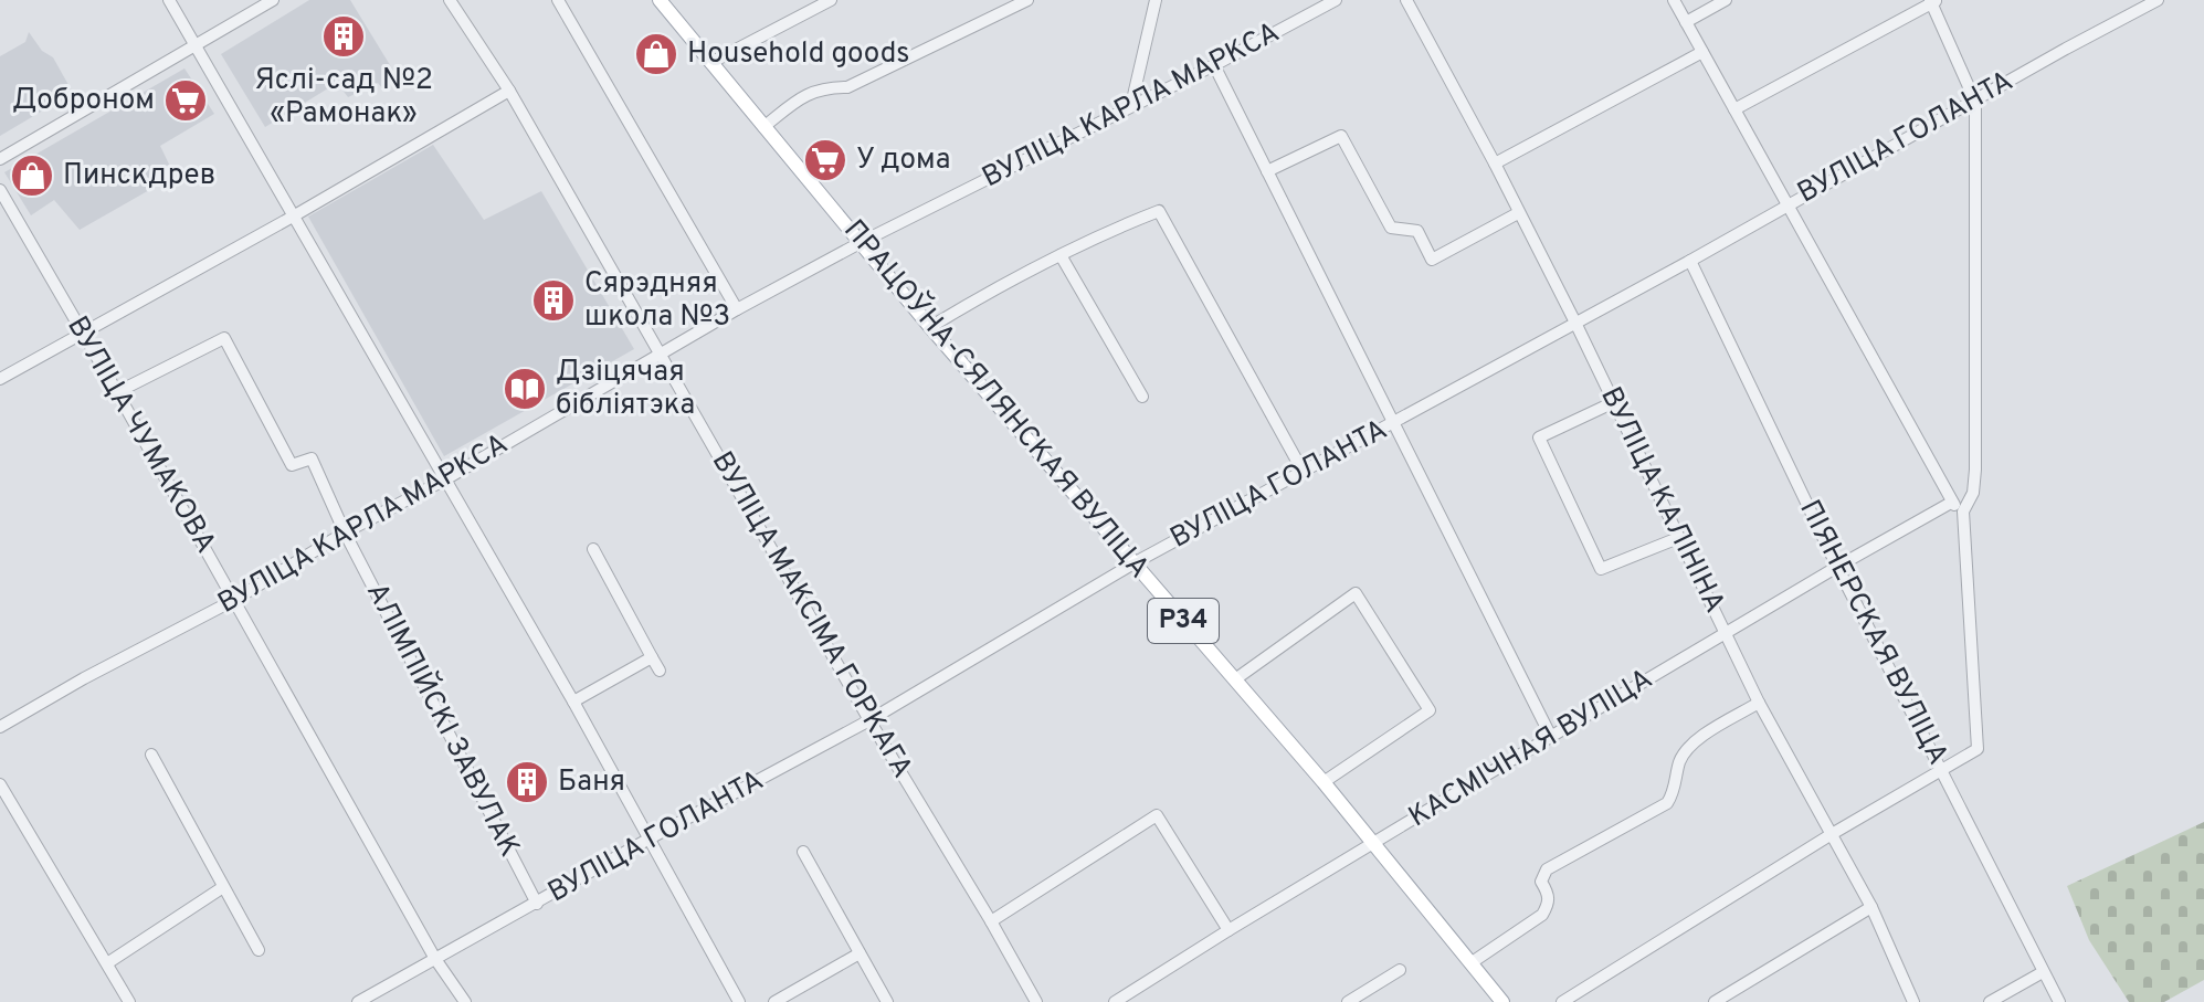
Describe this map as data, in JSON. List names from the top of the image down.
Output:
{
  "streets": {
    "main road": ["ПРАЦОЎНА-СЯЛЯНСКАЯ ВУЛІЦА", "Р34"],
    "street": [
      "ВУЛІЦА КАРЛА МАРКСА",
      "ВУЛІЦА ГОЛАНТА",
      "ВУЛІЦА ЧУМАКОВА",
      "ВУЛІЦА КАЛІНІНА",
      "ВУЛІЦА МАКСІМА ГОРКАГА",
      "ПІЯНЕРСКАЯ ВУЛІЦА",
      "АЛІМПІЙСКІ ЗАВУЛАК",
      "КАСМІЧНАЯ ВУЛІЦА"
    ]
  },
  "crossings": [
    ["ВУЛІЦА КАРЛА МАРКСА", "ПРАЦОЎНА-СЯЛЯНСКАЯ ВУЛІЦА"],
    ["ВУЛІЦА КАРЛА МАРКСА", "ВУЛІЦА ЧУМАКОВА"],
    ["ВУЛІЦА КАРЛА МАРКСА", "ВУЛІЦА МАКСІМА ГОРКАГА"],
    ["ВУЛІЦА КАРЛА МАРКСА", "АЛІМПІЙСКІ ЗАВУЛАК"],
    ["ВУЛІЦА ГОЛАНТА", "ПРАЦОЎНА-СЯЛЯНСКАЯ ВУЛІЦА"],
    ["ВУЛІЦА ГОЛАНТА", "ВУЛІЦА ЧУМАКОВА"],
    ["ВУЛІЦА ГОЛАНТА", "ВУЛІЦА КАЛІНІНА"],
    ["ВУЛІЦА ГОЛАНТА", "ВУЛІЦА МАКСІМА ГОРКАГА"],
    ["ВУЛІЦА ГОЛАНТА", "ПІЯНЕРСКАЯ ВУЛІЦА"],
    ["ВУЛІЦА ГОЛАНТА", "АЛІМПІЙСКІ ЗАВУЛАК"],
    ["ПРАЦОЎНА-СЯЛЯНСКАЯ ВУЛІЦА", "КАСМІЧНАЯ ВУЛІЦА"],
    ["ВУЛІЦА ЧУМАКОВА", "АЛІМПІЙСКІ ЗАВУЛАК"],
    ["ВУЛІЦА КАЛІНІНА", "КАСМІЧНАЯ ВУЛІЦА"],
    ["ПІЯНЕРСКАЯ ВУЛІЦА", "КАСМІЧНАЯ ВУЛІЦА"]
  ],
  "places": {
    "building": ["Яслі-сад №2 «Рамонак»", "Сярэдняя школа №3", "Баня"],
    "shop": ["Household goods", "Пинскдрев"],
    "supermarket": ["Доброном", "У дома"],
    "library": ["Дзіцячая бібліятэка"]
  }
}
